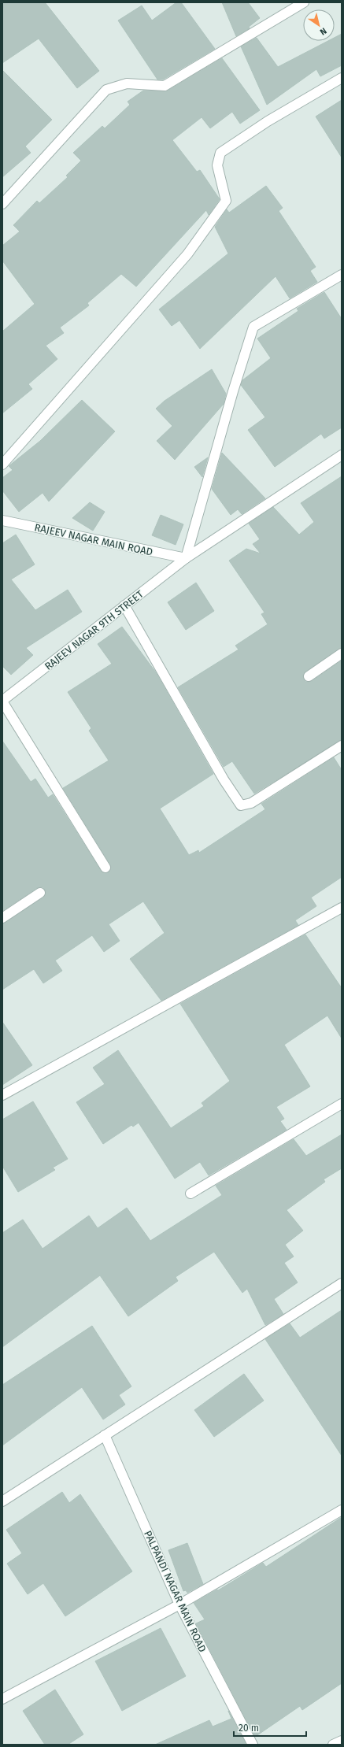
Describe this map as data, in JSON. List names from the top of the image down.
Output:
{
  "streets": {
    "street": ["RAJEEV NAGAR MAIN ROAD", "RAJEEV NAGAR 9TH STREET", "PALPANDI NAGAR MAIN ROAD"]
  },
  "crossings": [
    ["RAJEEV NAGAR MAIN ROAD", "RAJEEV NAGAR 9TH STREET"]
  ],
  "scale_bar": "20 m",
  "north": "bottom right"
}
